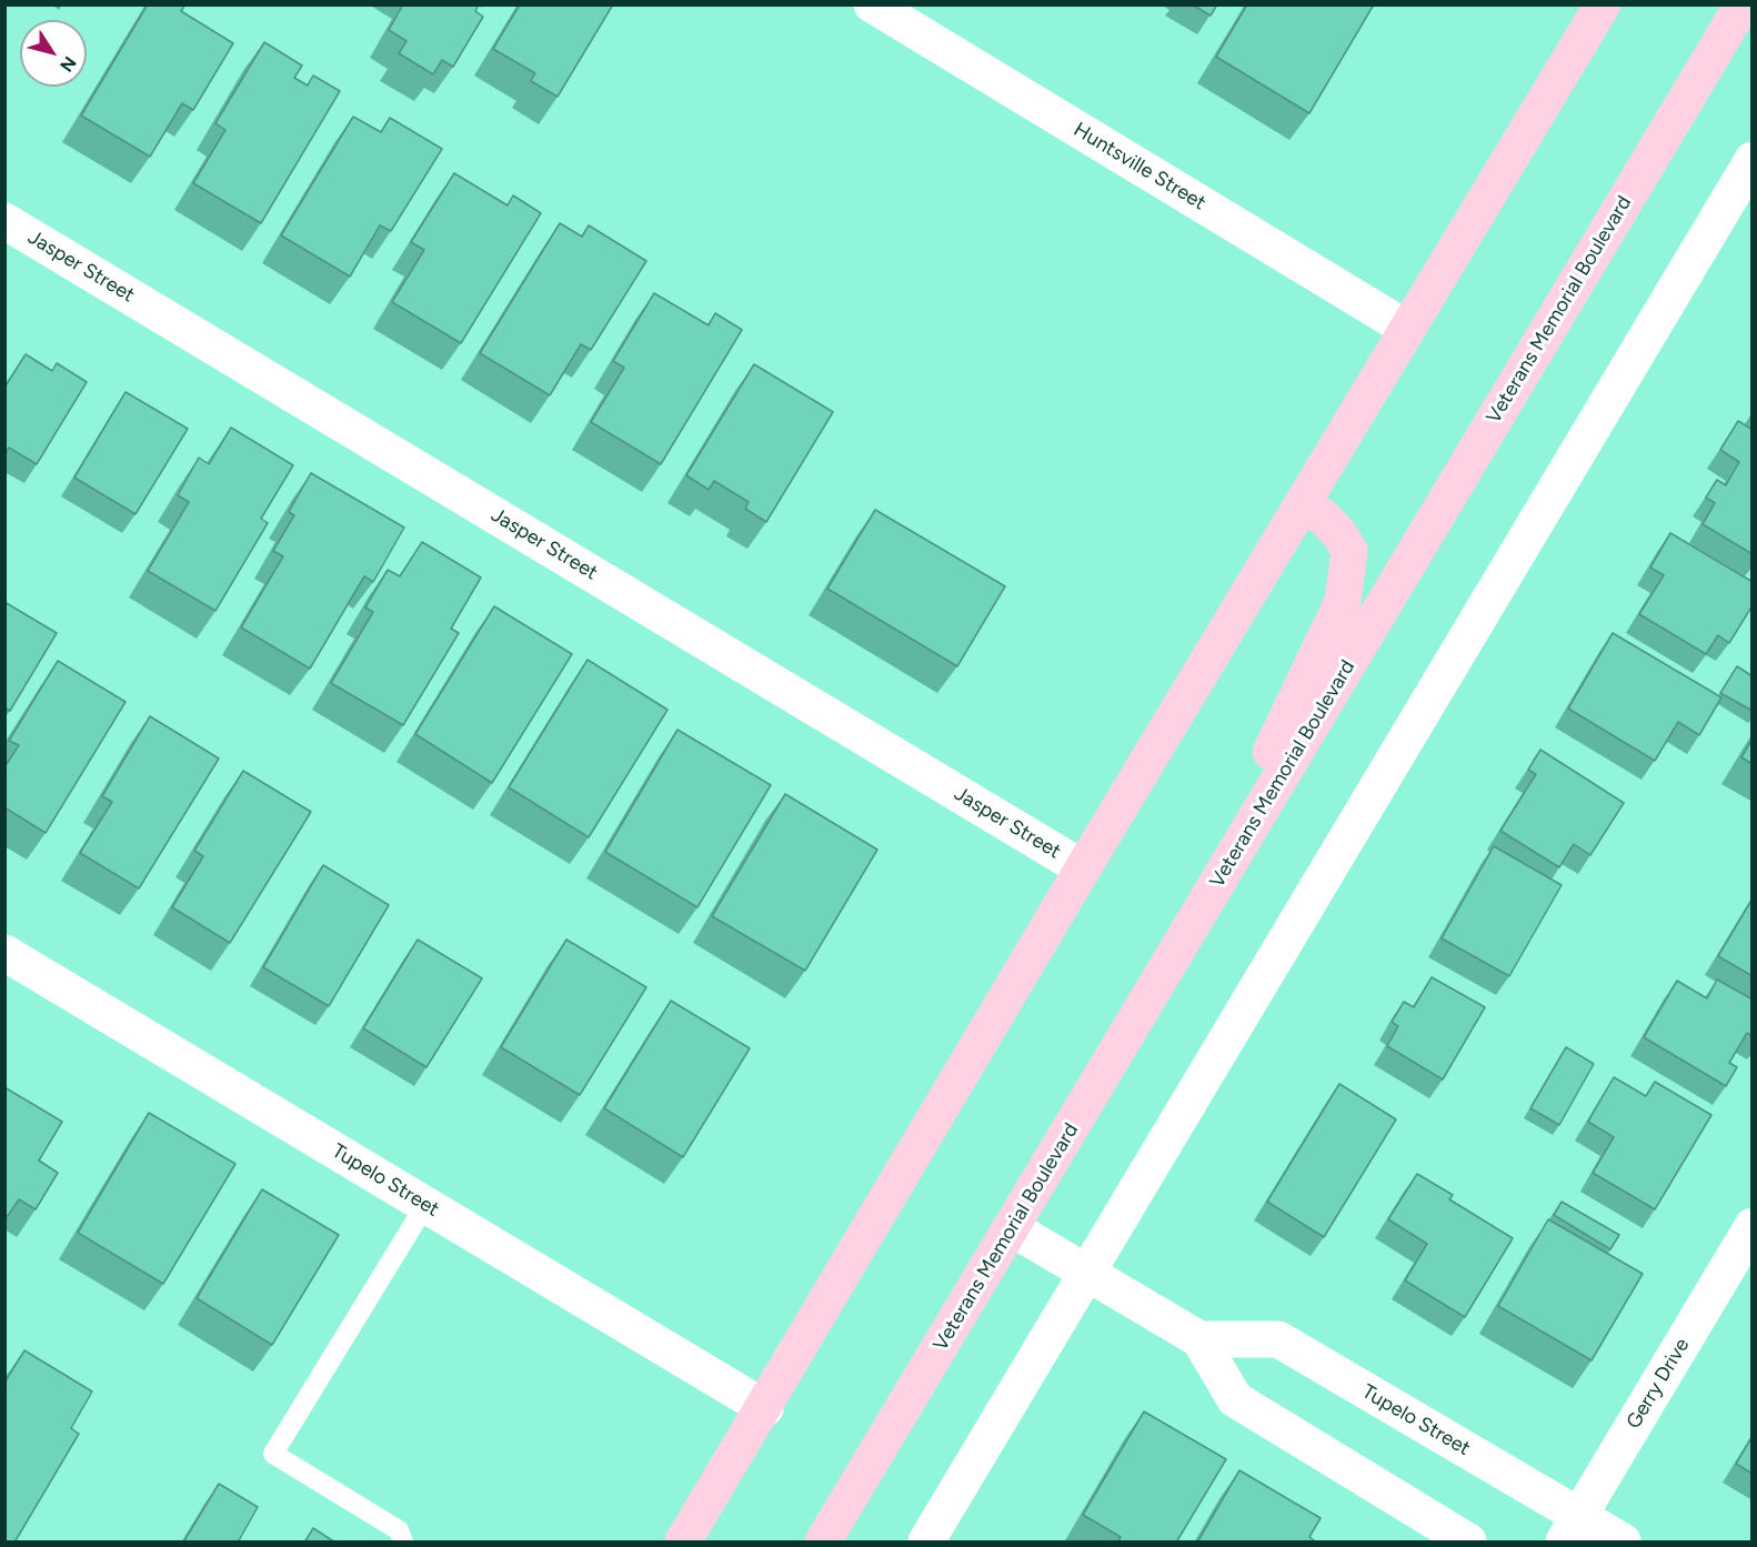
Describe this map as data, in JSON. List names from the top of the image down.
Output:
{
  "streets": {
    "main road": ["Veterans Memorial Boulevard"],
    "street": [
      "Huntsville Street",
      "Jasper Street",
      "Tupelo Street",
      "Gerry Drive"
    ]
  },
  "crossings": [
    ["Tupelo Street", "Gerry Drive"]
  ],
  "north": "bottom right"
}
